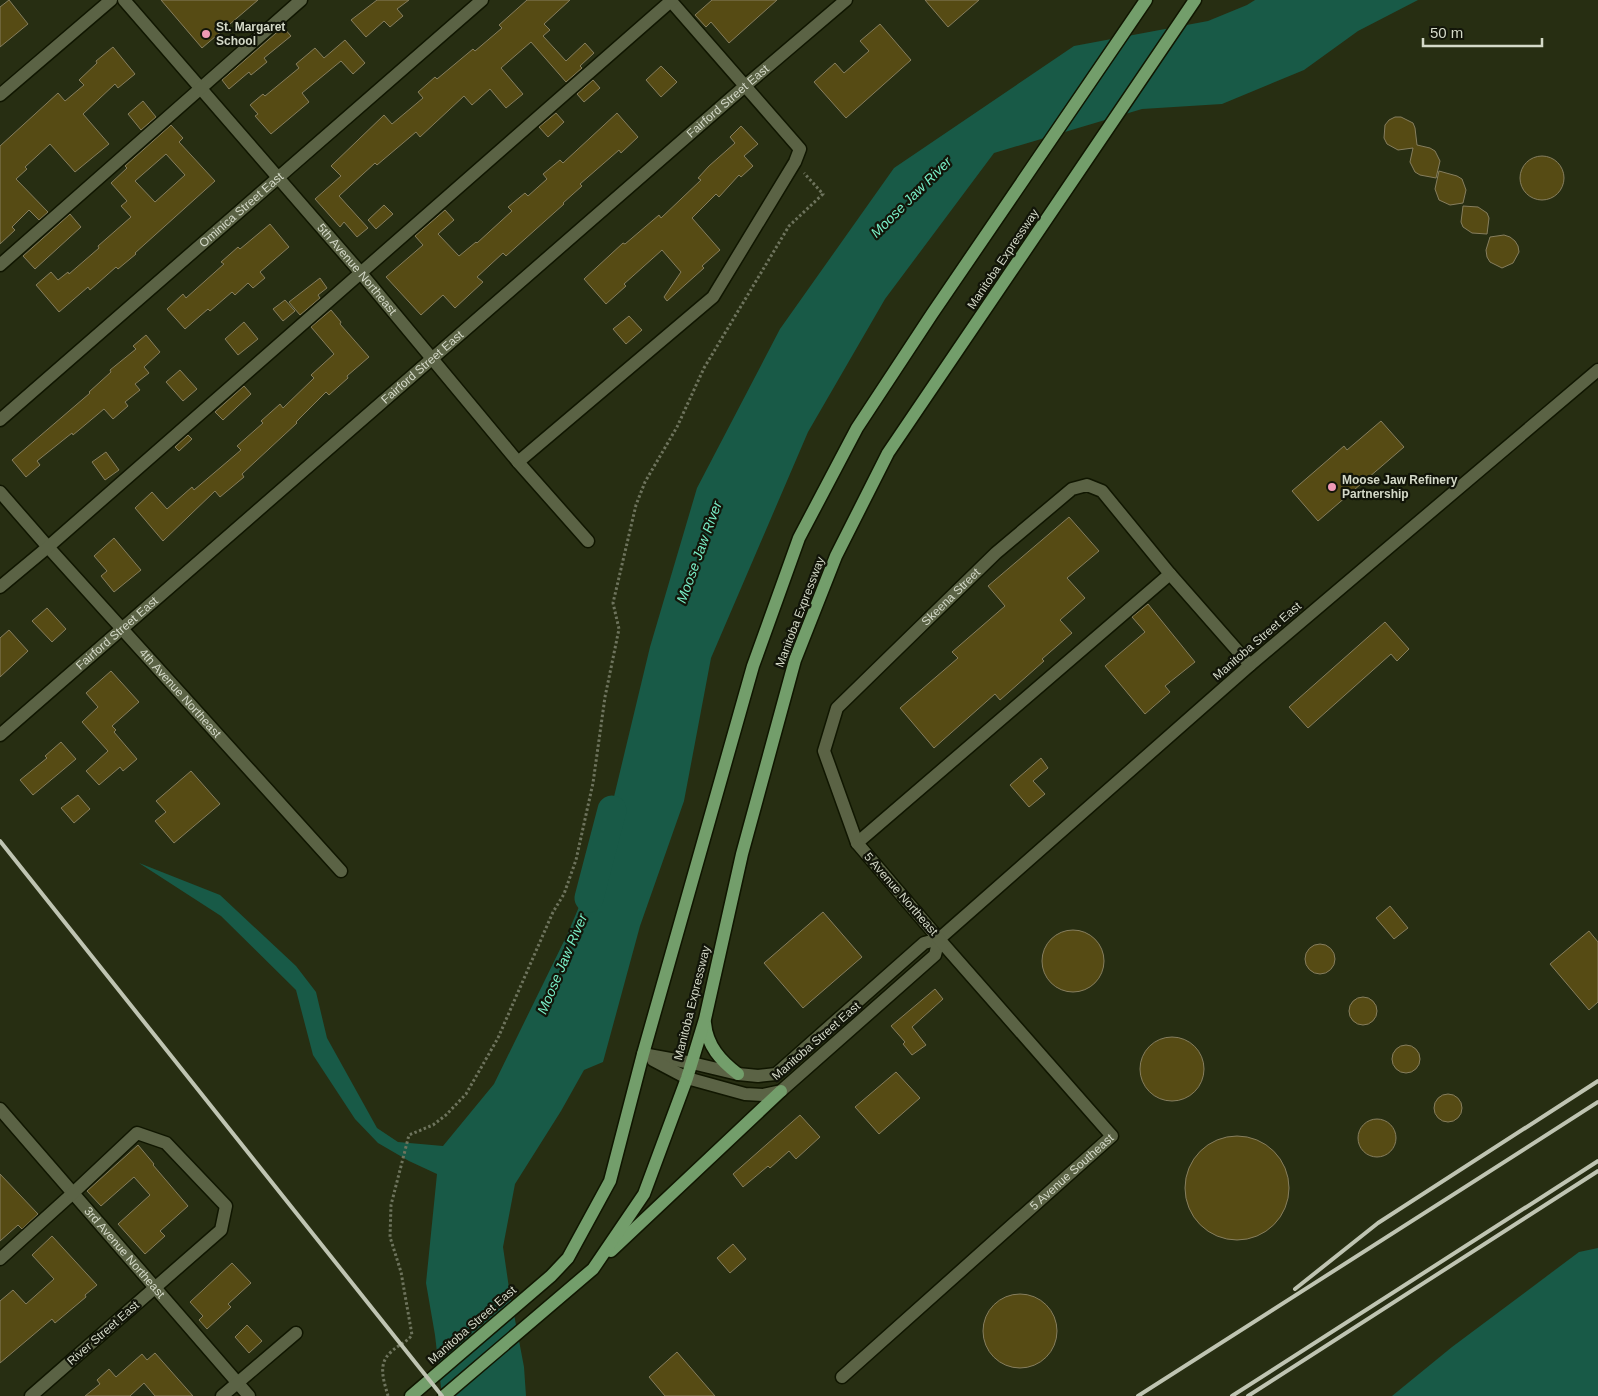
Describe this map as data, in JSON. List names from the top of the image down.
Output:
{
  "streets": {
    "main road": ["Manitoba Expressway", "Manitoba Street East"],
    "street": [
      "Fairford Street East",
      "Ominica Street East",
      "5th Avenue Northeast",
      "Skeena Street",
      "4th Avenue Northeast",
      "5 Avenue Northeast",
      "5 Avenue Southeast",
      "3rd Avenue Northeast",
      "River Street East"
    ]
  },
  "crossings": [
    ["Fairford Street East", "5th Avenue Northeast"],
    ["Fairford Street East", "4th Avenue Northeast"],
    ["Ominica Street East", "5th Avenue Northeast"],
    ["Manitoba Expressway", "Manitoba Street East"],
    ["Skeena Street", "Manitoba Street East"],
    ["Skeena Street", "5 Avenue Northeast"],
    ["Manitoba Street East", "5 Avenue Northeast"],
    ["Manitoba Street East", "5 Avenue Southeast"],
    ["5 Avenue Northeast", "5 Avenue Southeast"],
    ["3rd Avenue Northeast", "River Street East"]
  ],
  "water": ["Moose Jaw River"],
  "places": ["St. Margaret School", "Moose Jaw Refinery Partnership"],
  "scale_bar": "50 m"
}
